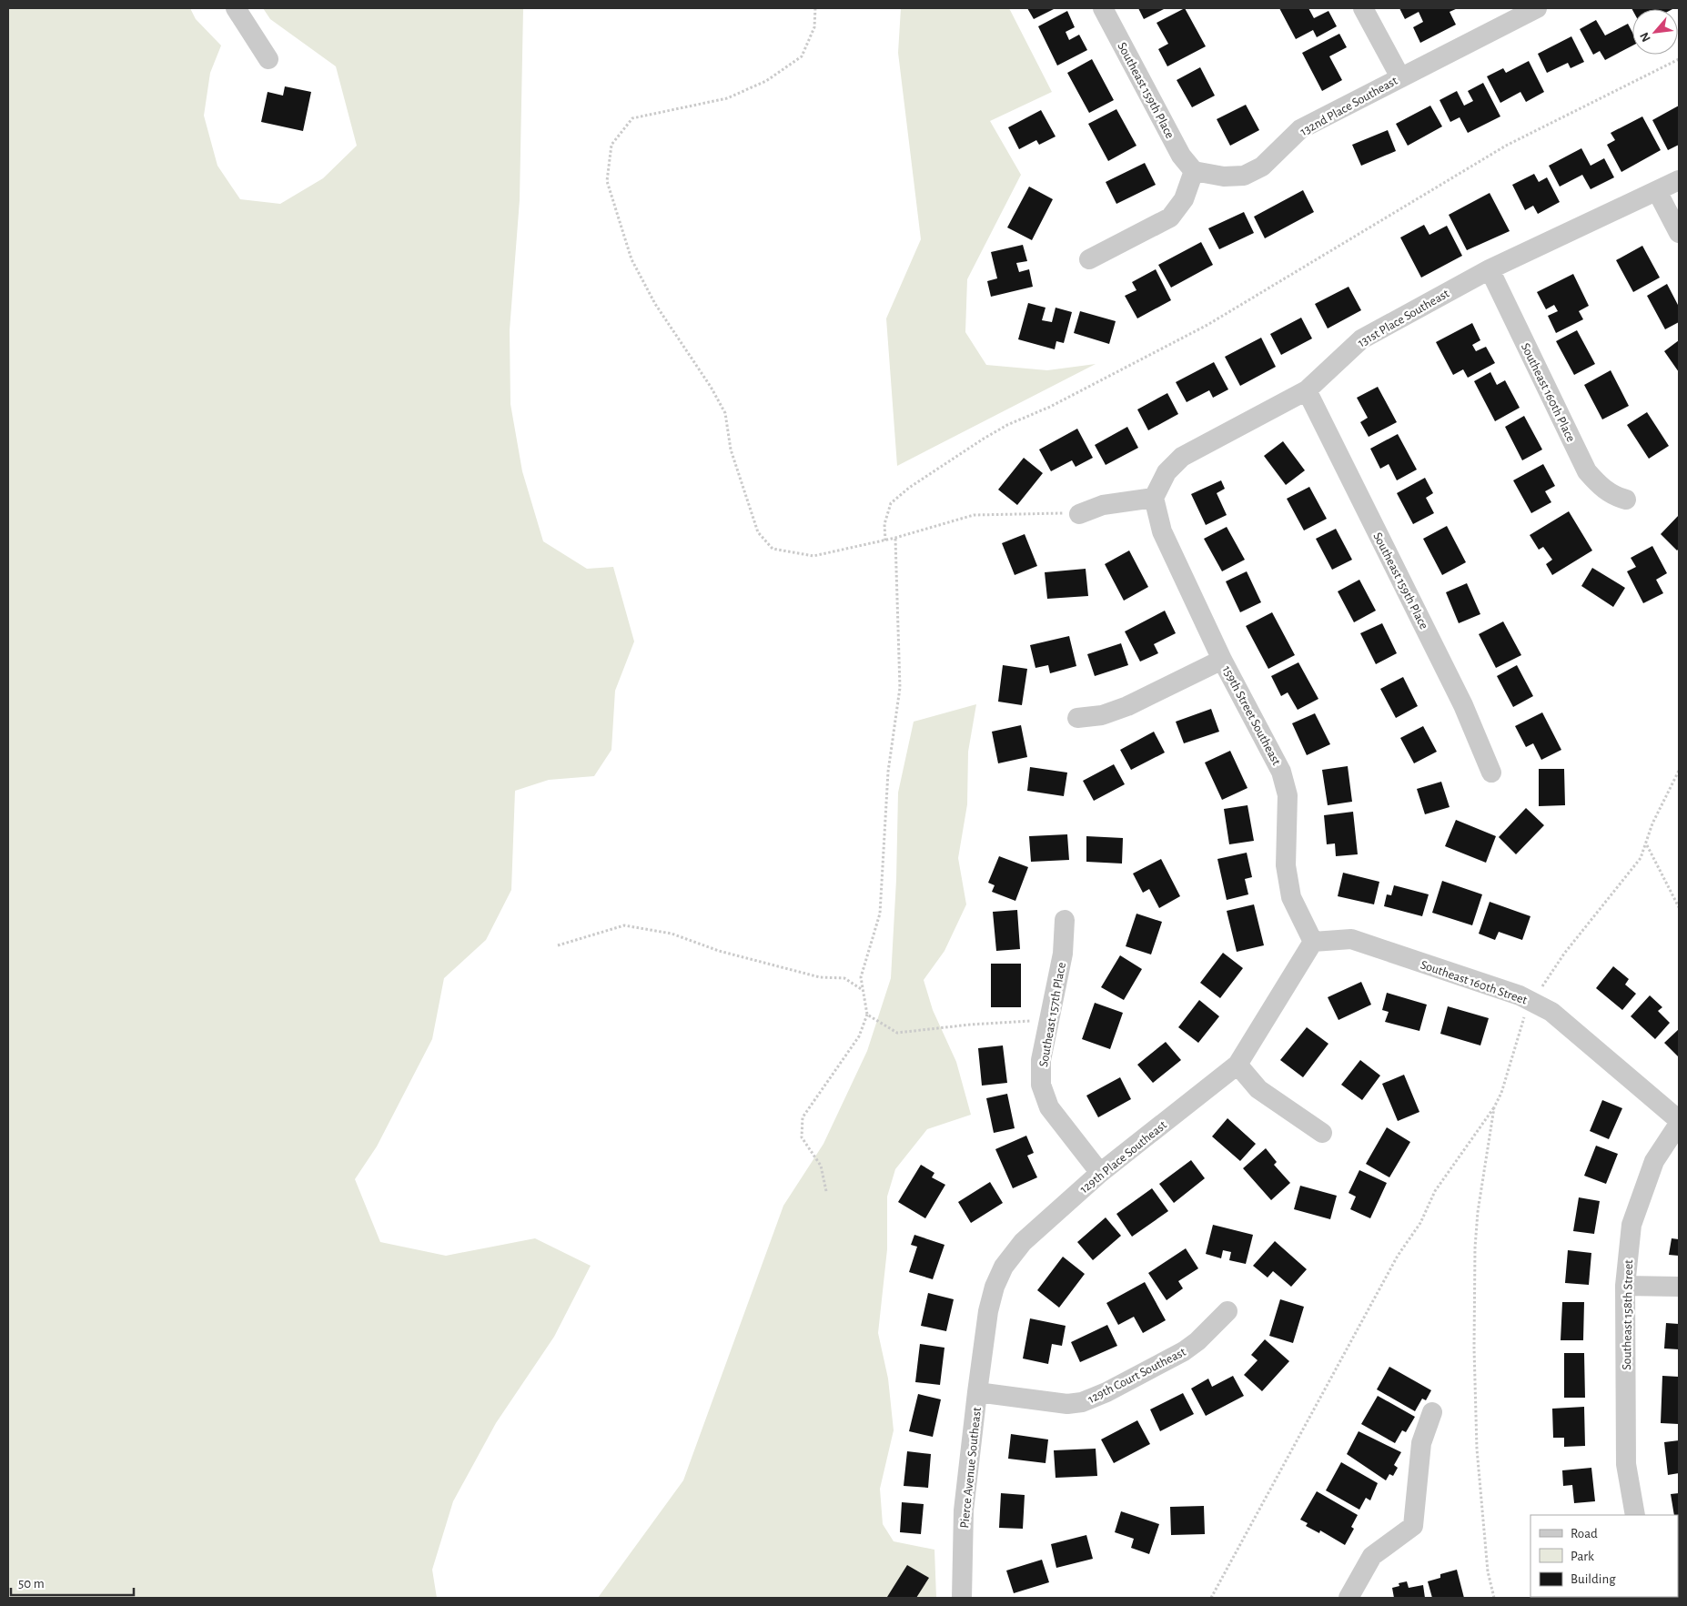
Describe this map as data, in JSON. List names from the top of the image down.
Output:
{
  "streets": {
    "street": [
      "Southeast 159th Place",
      "132nd Place Southeast",
      "131st Place Southeast",
      "Southeast 160th Place",
      "159th Street Southeast",
      "Southeast 160th Street",
      "Southeast 157th Place",
      "129th Place Southeast",
      "Southeast 158th Street",
      "129th Court Southeast",
      "Pierce Avenue Southeast"
    ]
  },
  "crossings": [
    ["Southeast 159th Place", "132nd Place Southeast"],
    ["Southeast 159th Place", "131st Place Southeast"],
    ["131st Place Southeast", "Southeast 160th Place"],
    ["131st Place Southeast", "159th Street Southeast"],
    ["159th Street Southeast", "Southeast 160th Street"],
    ["159th Street Southeast", "129th Place Southeast"],
    ["Southeast 160th Street", "129th Place Southeast"],
    ["Southeast 157th Place", "129th Place Southeast"],
    ["129th Place Southeast", "129th Court Southeast"],
    ["129th Place Southeast", "Pierce Avenue Southeast"],
    ["129th Court Southeast", "Pierce Avenue Southeast"]
  ],
  "legend": ["Road", "Park", "Building"],
  "scale_bar": "50 m",
  "north": "bottom left"
}
